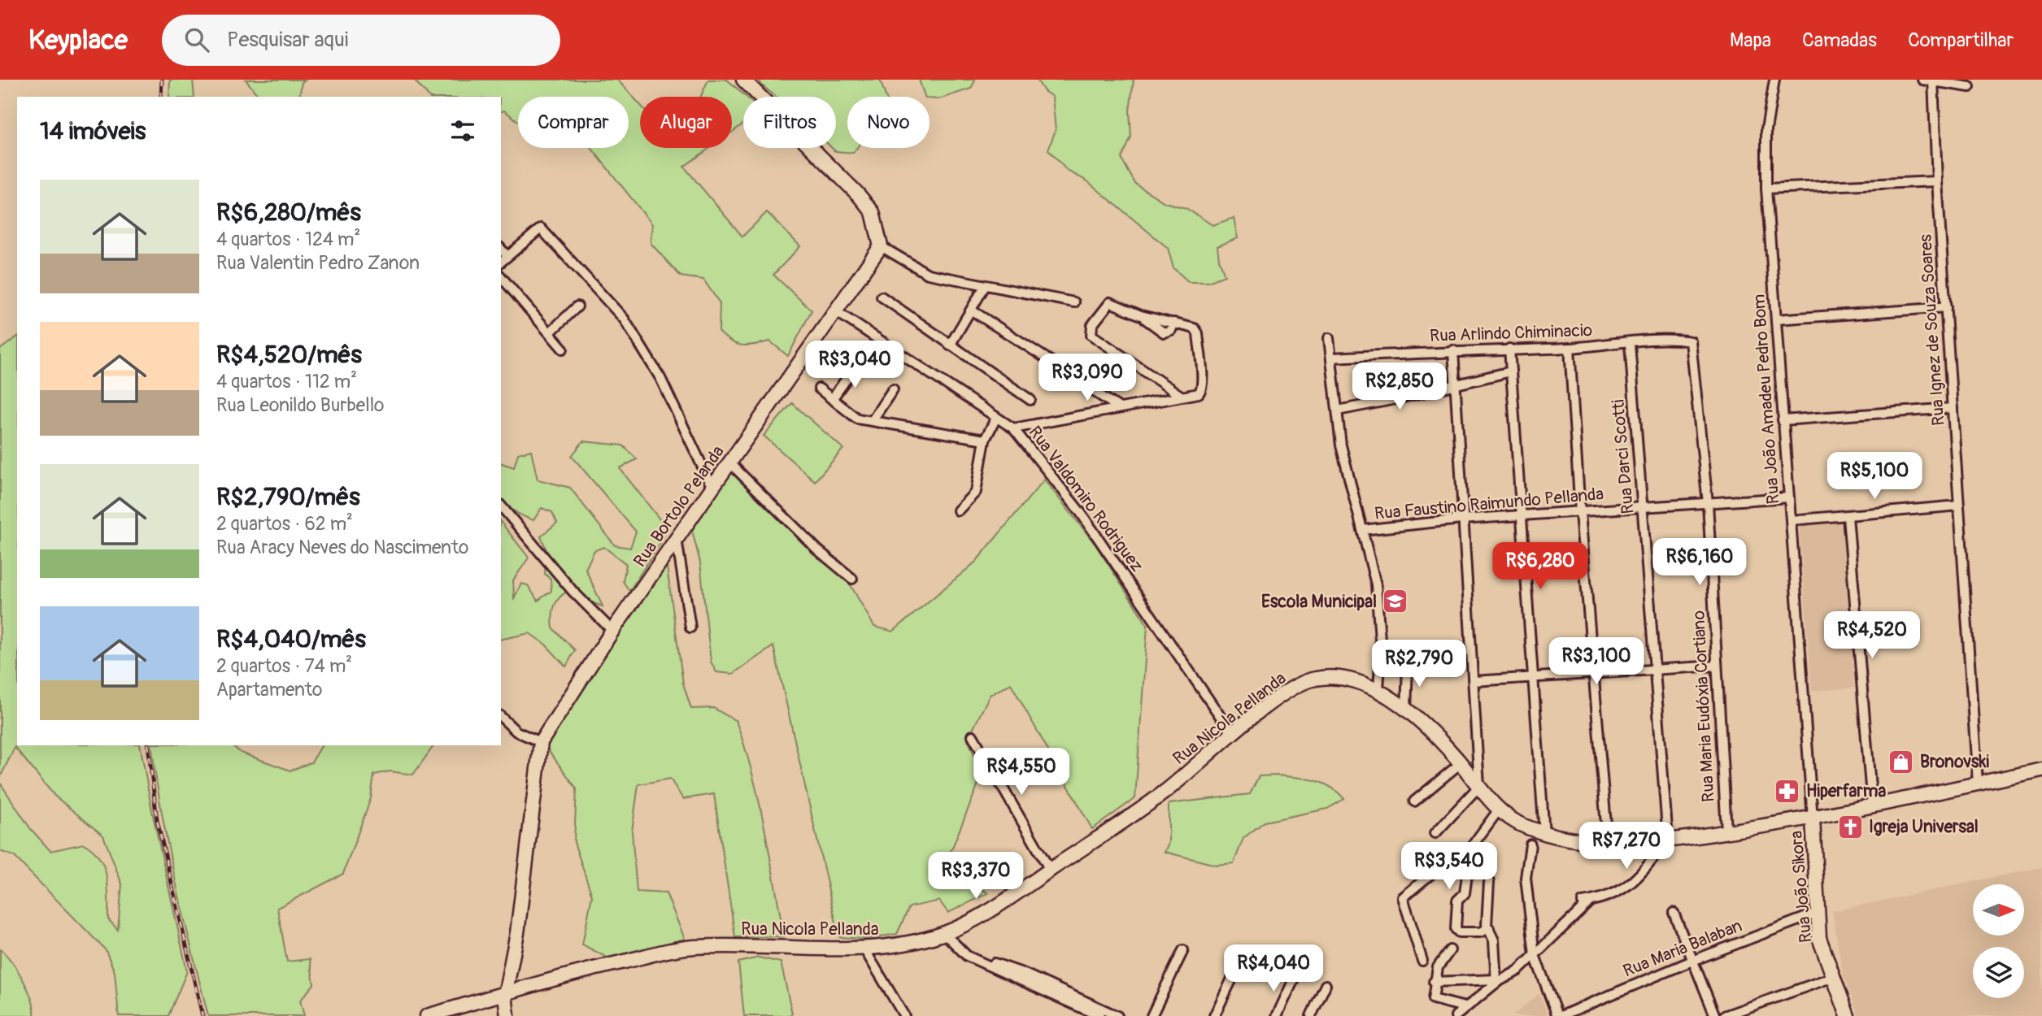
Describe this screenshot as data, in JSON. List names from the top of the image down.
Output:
{
  "streets": {
    "main road": ["Rua Bortolo Pelanda", "Rua Nicola Pellanda", "Rua João Sikora"],
    "street": [
      "Rua Ignez de Souza Soares",
      "Rua Arlindo Chiminacio",
      "Rua João Amadeu Pedro Bom",
      "Rua Darci Scotti",
      "Rua Valdomiro Rodriguez",
      "Rua Faustino Raimundo Pellanda",
      "Rua Maria Eudóxia Cortiano",
      "Rua Maria Balaban"
    ]
  },
  "crossings": [
    ["Rua Ignez de Souza Soares", "Rua Nicola Pellanda"],
    ["Rua Arlindo Chiminacio", "Rua Darci Scotti"],
    ["Rua Arlindo Chiminacio", "Rua Maria Eudóxia Cortiano"],
    ["Rua João Amadeu Pedro Bom", "Rua Faustino Raimundo Pellanda"],
    ["Rua João Amadeu Pedro Bom", "Rua Nicola Pellanda"],
    ["Rua João Amadeu Pedro Bom", "Rua João Sikora"],
    ["Rua Darci Scotti", "Rua Faustino Raimundo Pellanda"],
    ["Rua Darci Scotti", "Rua Nicola Pellanda"],
    ["Rua Valdomiro Rodriguez", "Rua Bortolo Pelanda"],
    ["Rua Valdomiro Rodriguez", "Rua Nicola Pellanda"],
    ["Rua Faustino Raimundo Pellanda", "Rua Maria Eudóxia Cortiano"],
    ["Rua Bortolo Pelanda", "Rua Nicola Pellanda"],
    ["Rua Maria Eudóxia Cortiano", "Rua Nicola Pellanda"],
    ["Rua Nicola Pellanda", "Rua João Sikora"],
    ["Rua João Sikora", "Rua Maria Balaban"]
  ],
  "places": {
    "school or university": ["Escola Municipal"],
    "shop": ["Bronovski"],
    "pharmacy": ["Hiperfarma"],
    "church": ["Igreja Universal"]
  },
  "north": "right",
  "page": {
    "header": "Keyplace",
    "search": "Pesquisar aqui",
    "nav": ["Mapa", "Camadas", "Compartilhar"],
    "chip": [
      "Comprar",
      "Alugar",
      "Filtros",
      "Novo"
    ],
    "heading": "14 imóveis",
    "list": [
      {
        "name": "R$6,280/mês",
        "note": "4 quartos · 124 m² · Rua Valentin Pedro Zanon"
      },
      {
        "name": "R$4,520/mês",
        "note": "4 quartos · 112 m² · Rua Leonildo Burbello"
      },
      {
        "name": "R$2,790/mês",
        "note": "2 quartos · 62 m² · Rua Aracy Neves do Nascimento"
      },
      {
        "name": "R$4,040/mês",
        "note": "2 quartos · 74 m² · Apartamento"
      }
    ],
    "price": [
      "R$3,040",
      "R$3,090",
      "R$2,850",
      "R$5,100",
      "R$6,160",
      "R$6,280",
      "R$4,520",
      "R$3,100",
      "R$2,790",
      "R$4,550",
      "R$7,270",
      "R$3,540",
      "R$3,370",
      "R$4,040"
    ]
  }
}
